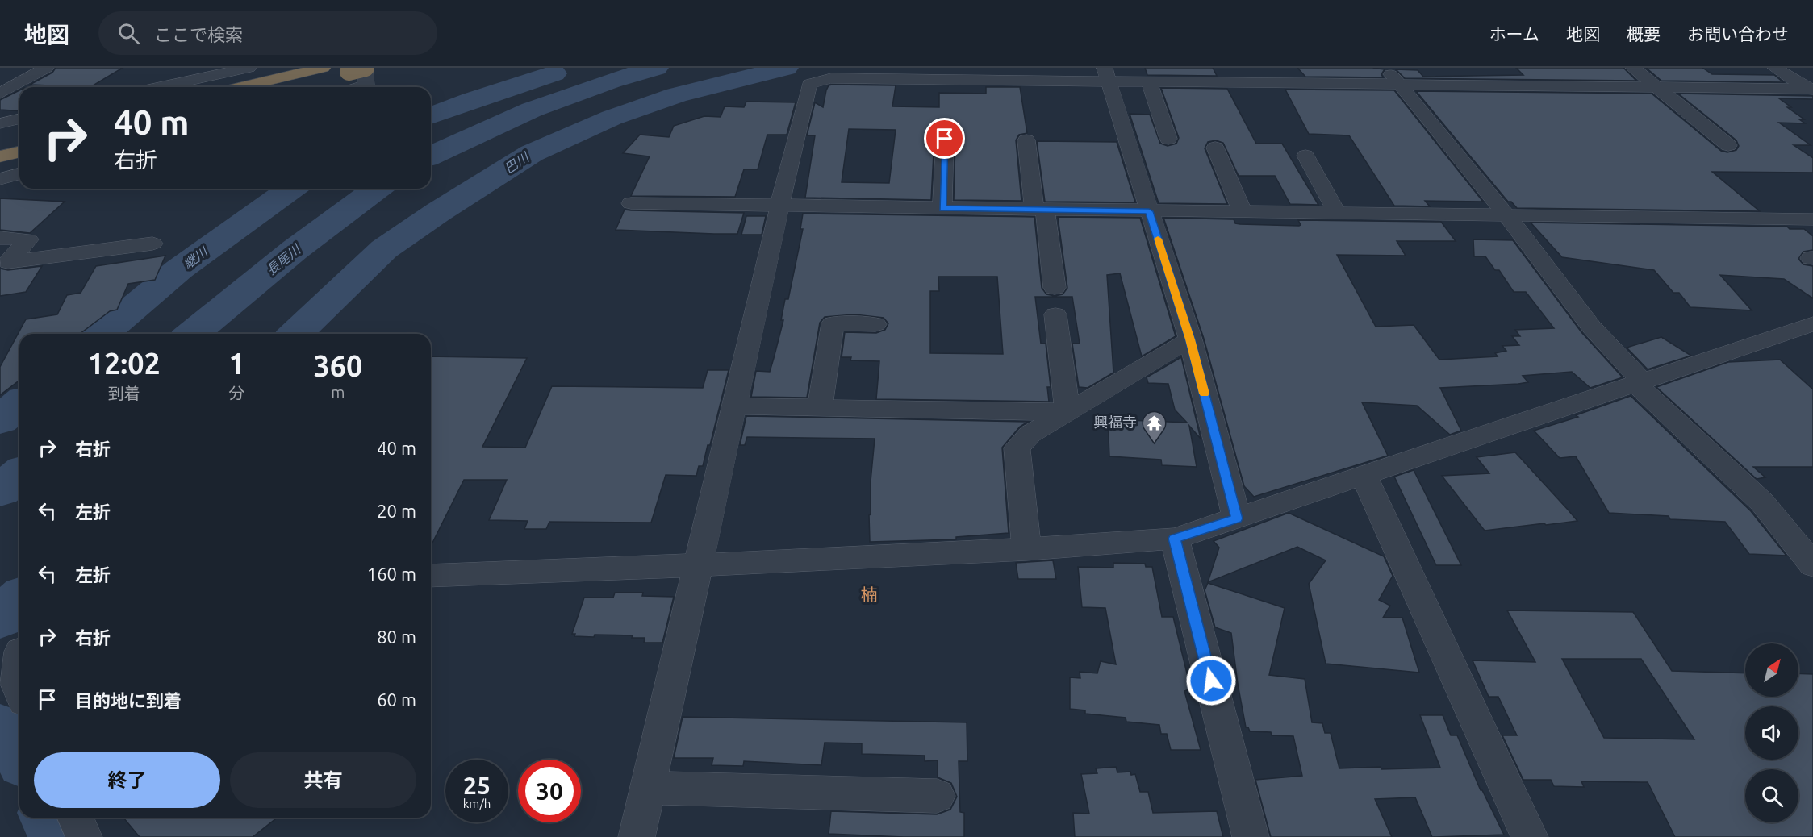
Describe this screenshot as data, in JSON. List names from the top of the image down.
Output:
{
  "districts": ["楠"],
  "water": ["巴川", "継川", "長尾川"],
  "places": {
    "temple": ["興福寺"]
  },
  "north": "top right",
  "page": {
    "header": "地図",
    "search": "ここで検索",
    "nav": [
      "ホーム",
      "地図",
      "概要",
      "お問い合わせ"
    ],
    "turn": ["40 m", "右折"],
    "eta": [
      "12:02",
      "到着",
      "1",
      "分",
      "360",
      "m"
    ],
    "list": [
      {
        "name": "右折",
        "value": "40 m"
      },
      {
        "name": "左折",
        "value": "20 m"
      },
      {
        "name": "左折",
        "value": "160 m"
      },
      {
        "name": "右折",
        "value": "80 m"
      },
      {
        "name": "目的地に到着",
        "value": "60 m"
      }
    ],
    "buttons": ["終了", "共有"],
    "speed": "25 km/h",
    "limit": "30"
  }
}
